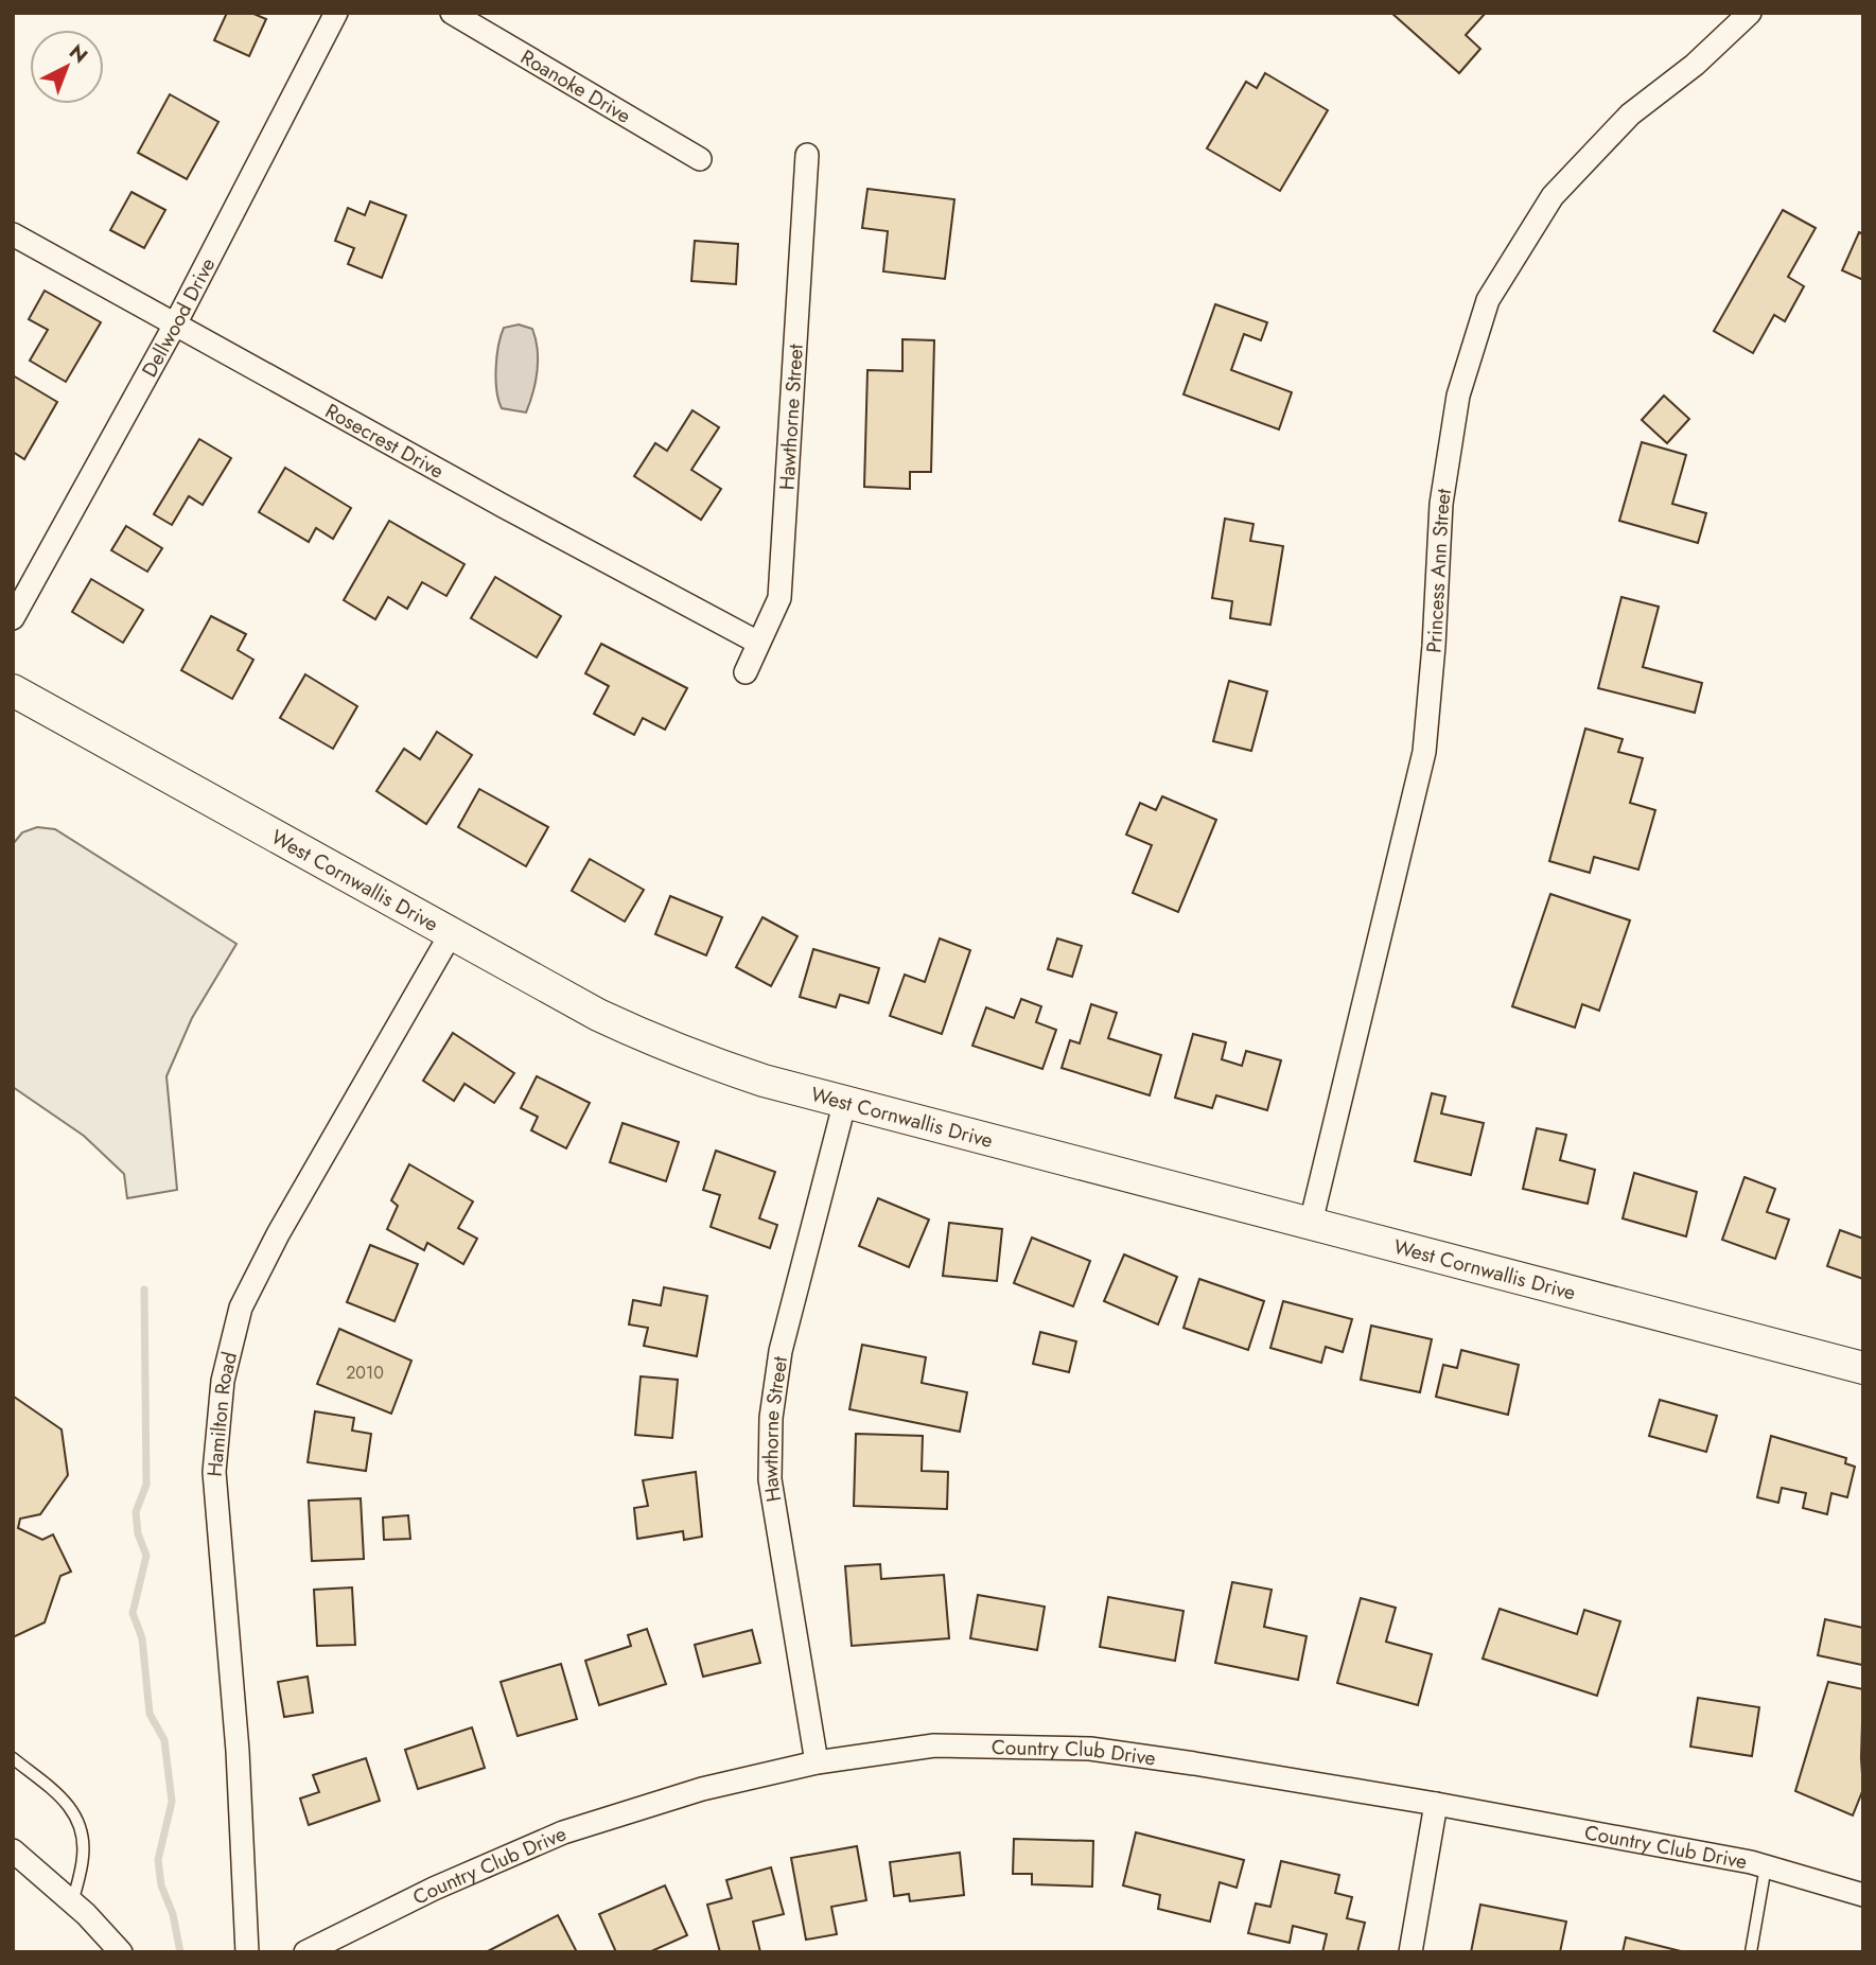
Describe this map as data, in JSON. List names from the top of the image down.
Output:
{
  "streets": {
    "street": [
      "Roanoke Drive",
      "Dellwood Drive",
      "Hawthorne Street",
      "Rosecrest Drive",
      "Princess Ann Street",
      "West Cornwallis Drive",
      "Hamilton Road",
      "Country Club Drive"
    ]
  },
  "crossings": [
    ["Dellwood Drive", "Rosecrest Drive"],
    ["Hawthorne Street", "Rosecrest Drive"],
    ["Hawthorne Street", "West Cornwallis Drive"],
    ["Hawthorne Street", "Country Club Drive"],
    ["Princess Ann Street", "West Cornwallis Drive"],
    ["West Cornwallis Drive", "Hamilton Road"]
  ],
  "house_numbers": ["2010"],
  "north": "top right"
}
